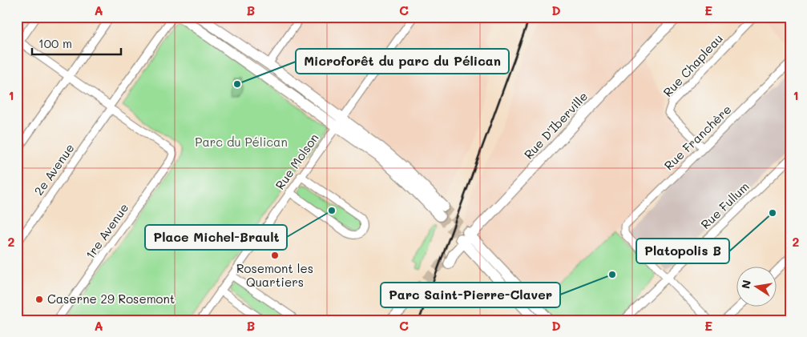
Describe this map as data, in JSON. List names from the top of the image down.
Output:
{
  "streets": {
    "main road": ["Rue D'Iberville"],
    "street": [
      "Rue Chapleau",
      "Rue Franchère",
      "Rue Molson",
      "2e Avenue",
      "Rue Fullum",
      "1re Avenue"
    ]
  },
  "crossings": [
    ["Rue Chapleau", "Rue Franchère"],
    ["Rue Franchère", "Rue Fullum"],
    ["2e Avenue", "1re Avenue"]
  ],
  "parks": ["Parc du Pélican"],
  "places": [
    "Microforêt du parc du Pélican",
    "Place Michel-Brault",
    "Platopolis B",
    "Rosemont les Quartiers",
    "Parc Saint-Pierre-Claver",
    "Caserne 29 Rosemont"
  ],
  "scale_bar": "100 m",
  "north": "left",
  "grid": {
    "columns": [
      "A",
      "B",
      "C",
      "D",
      "E"
    ],
    "rows": ["1", "2"]
  }
}
